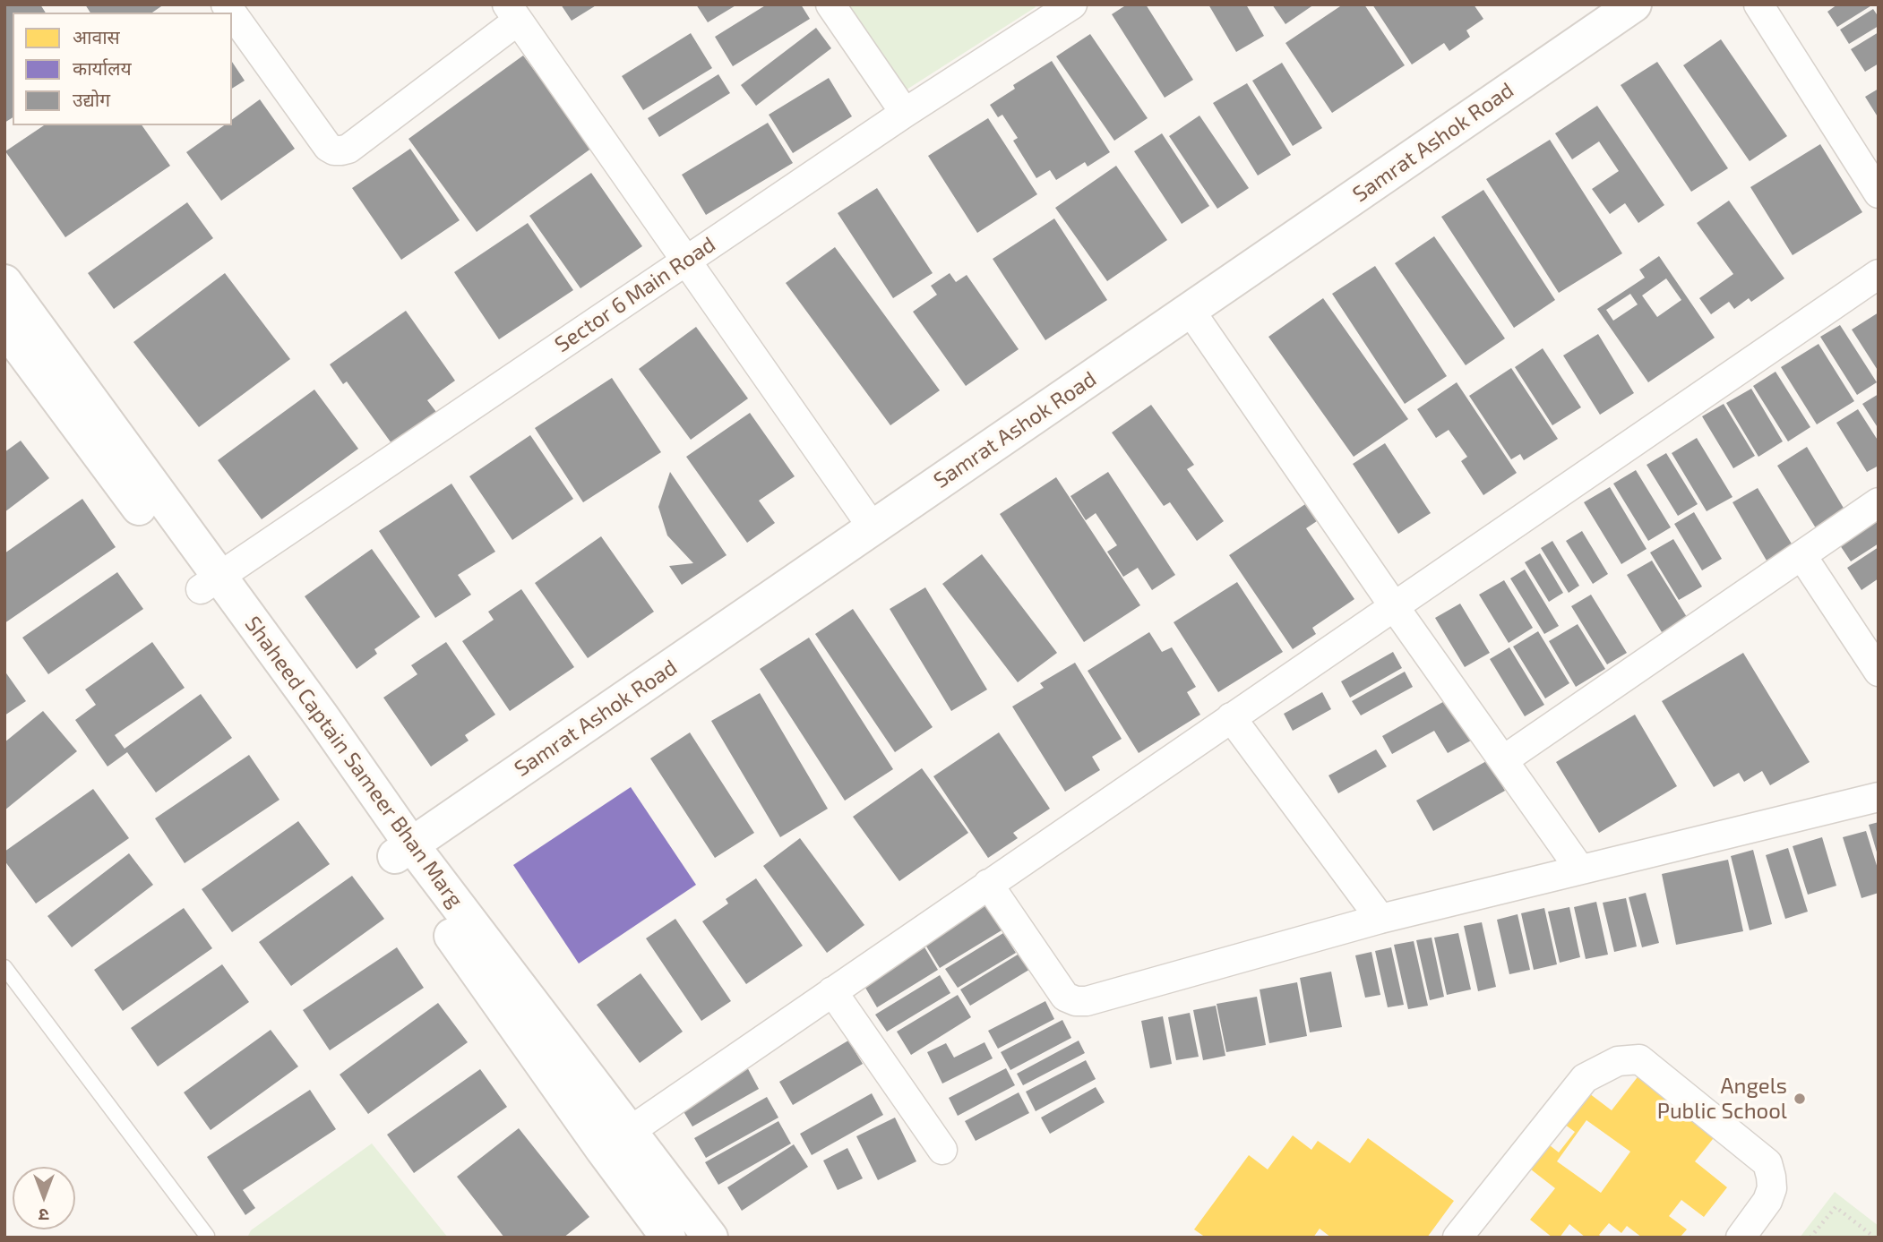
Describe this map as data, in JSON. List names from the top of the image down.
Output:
{
  "streets": {
    "street": ["Samrat Ashok Road", "Sector 6 Main Road", "Shaheed Captain Sameer Bhan Marg"]
  },
  "crossings": [
    ["Samrat Ashok Road", "Shaheed Captain Sameer Bhan Marg"],
    ["Sector 6 Main Road", "Shaheed Captain Sameer Bhan Marg"]
  ],
  "places": ["Angels Public School"],
  "legend": ["आवास", "कार्यालय", "उद्योग"],
  "north": "bottom"
}
